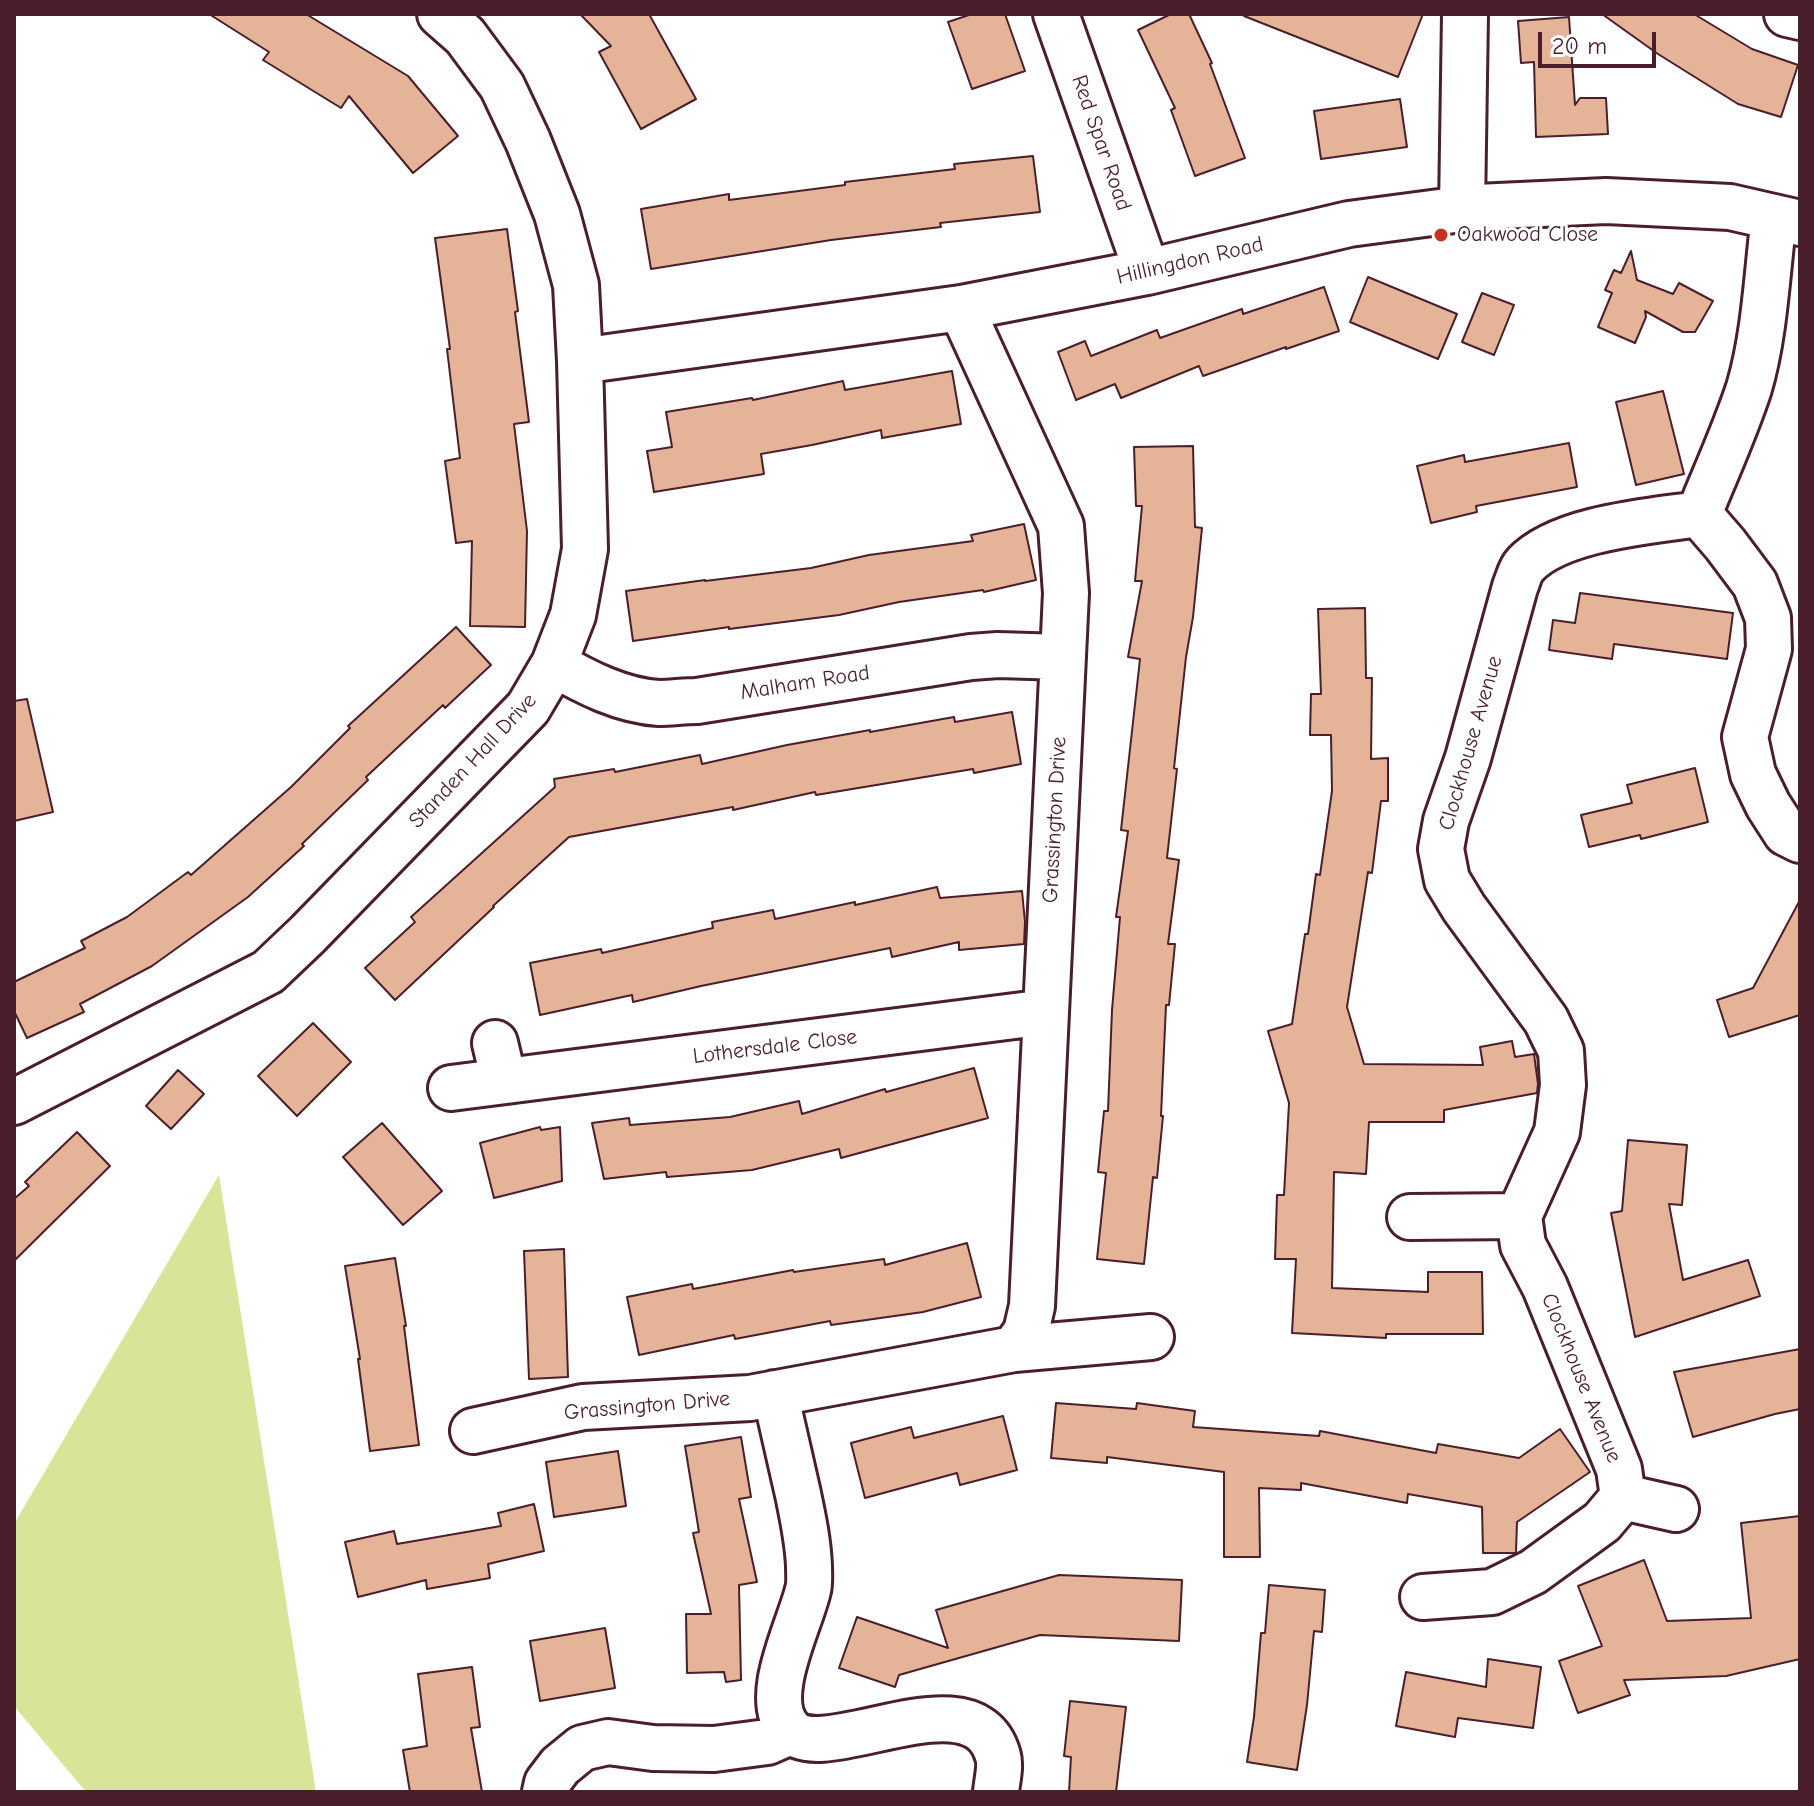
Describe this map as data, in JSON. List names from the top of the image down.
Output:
{
  "streets": {
    "street": [
      "Red Spar Road",
      "Hillingdon Road",
      "Malham Road",
      "Clockhouse Avenue",
      "Standen Hall Drive",
      "Grassington Drive",
      "Lothersdale Close"
    ]
  },
  "crossings": [
    ["Red Spar Road", "Hillingdon Road"],
    ["Hillingdon Road", "Standen Hall Drive"],
    ["Hillingdon Road", "Grassington Drive"],
    ["Malham Road", "Standen Hall Drive"],
    ["Malham Road", "Grassington Drive"],
    ["Grassington Drive", "Lothersdale Close"]
  ],
  "places": ["Oakwood Close"],
  "scale_bar": "20 m"
}
